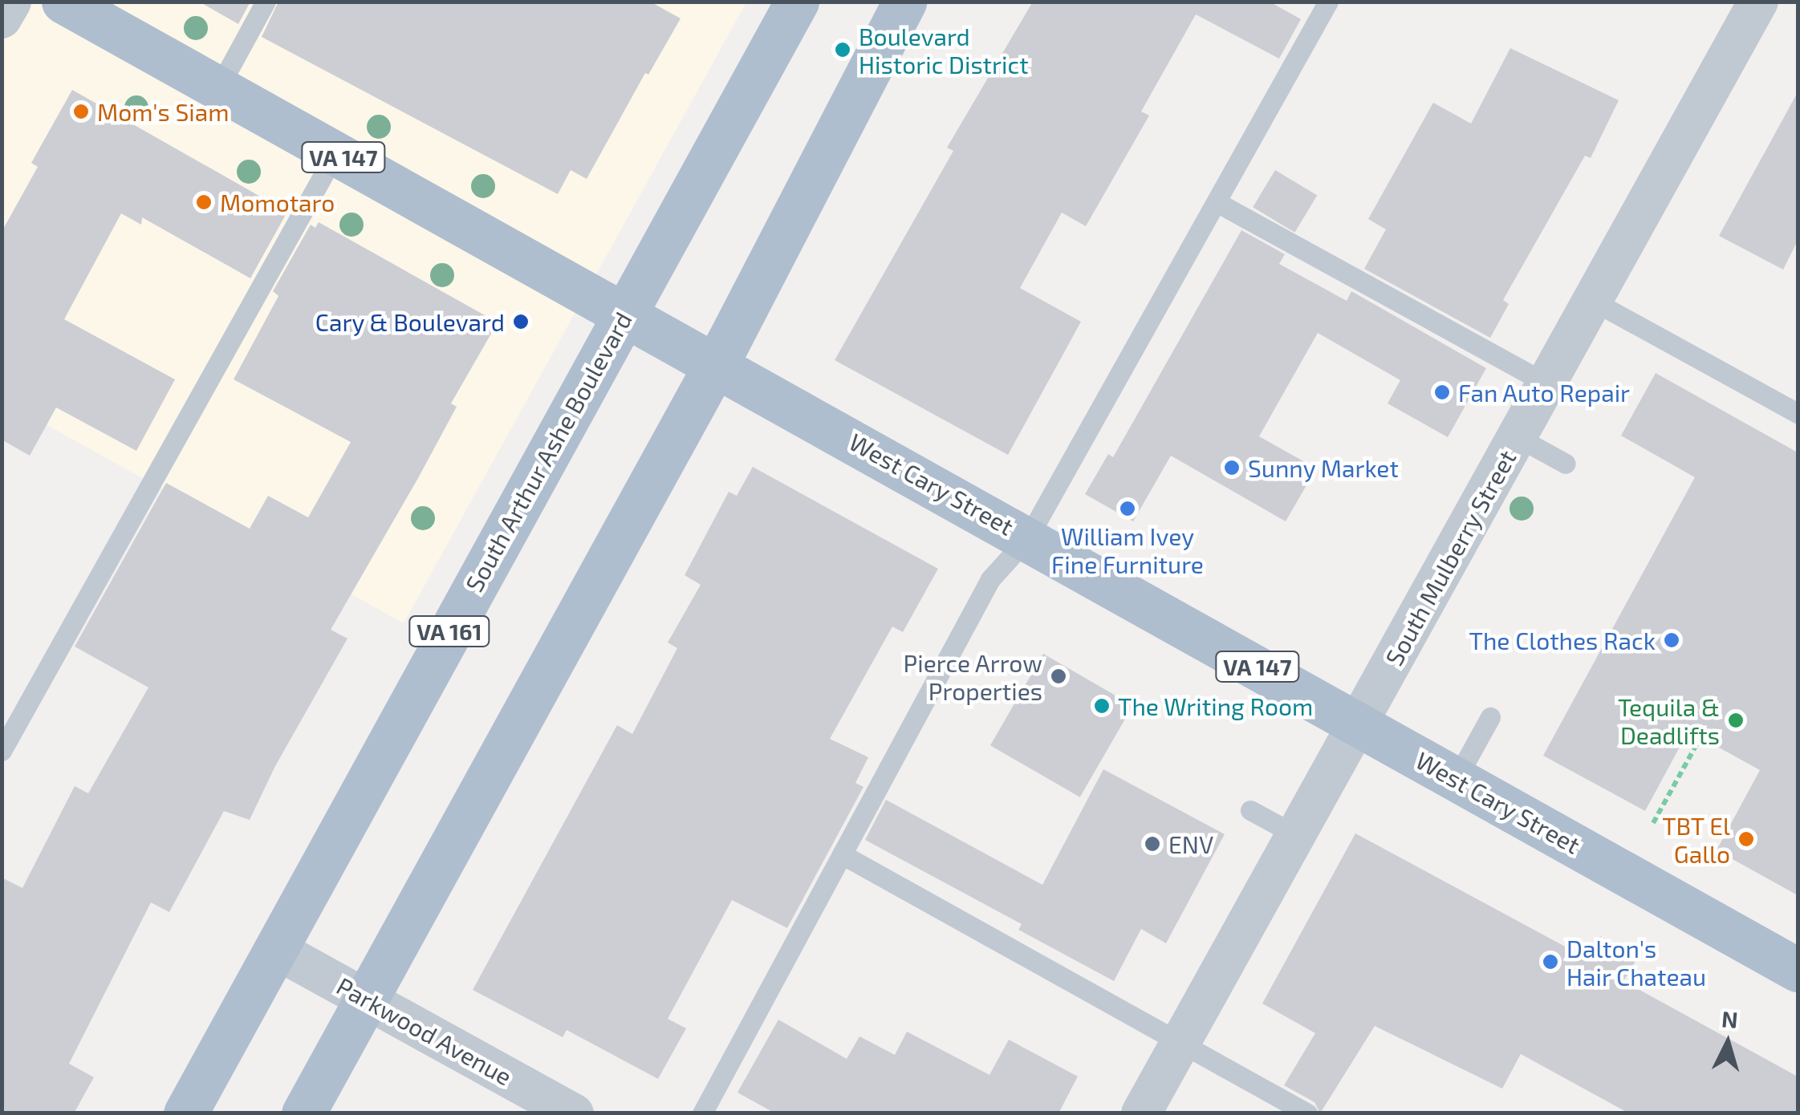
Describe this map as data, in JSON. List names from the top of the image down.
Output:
{
  "streets": {
    "main road": [
      "VA 147",
      "South Arthur Ashe Boulevard",
      "West Cary Street",
      "VA 161"
    ],
    "street": ["South Mulberry Street", "Parkwood Avenue"]
  },
  "crossings": [
    ["South Arthur Ashe Boulevard", "West Cary Street"],
    ["South Arthur Ashe Boulevard", "Parkwood Avenue"],
    ["West Cary Street", "South Mulberry Street"]
  ],
  "places": [
    "Boulevard Historic District",
    "Mom's Siam",
    "Momotaro",
    "Cary & Boulevard",
    "Fan Auto Repair",
    "Sunny Market",
    "William Ivey Fine Furniture",
    "The Clothes Rack",
    "Pierce Arrow Properties",
    "The Writing Room",
    "Tequila & Deadlifts",
    "TBT El Gallo",
    "ENV",
    "Dalton's Hair Chateau"
  ],
  "north": "top"
}
